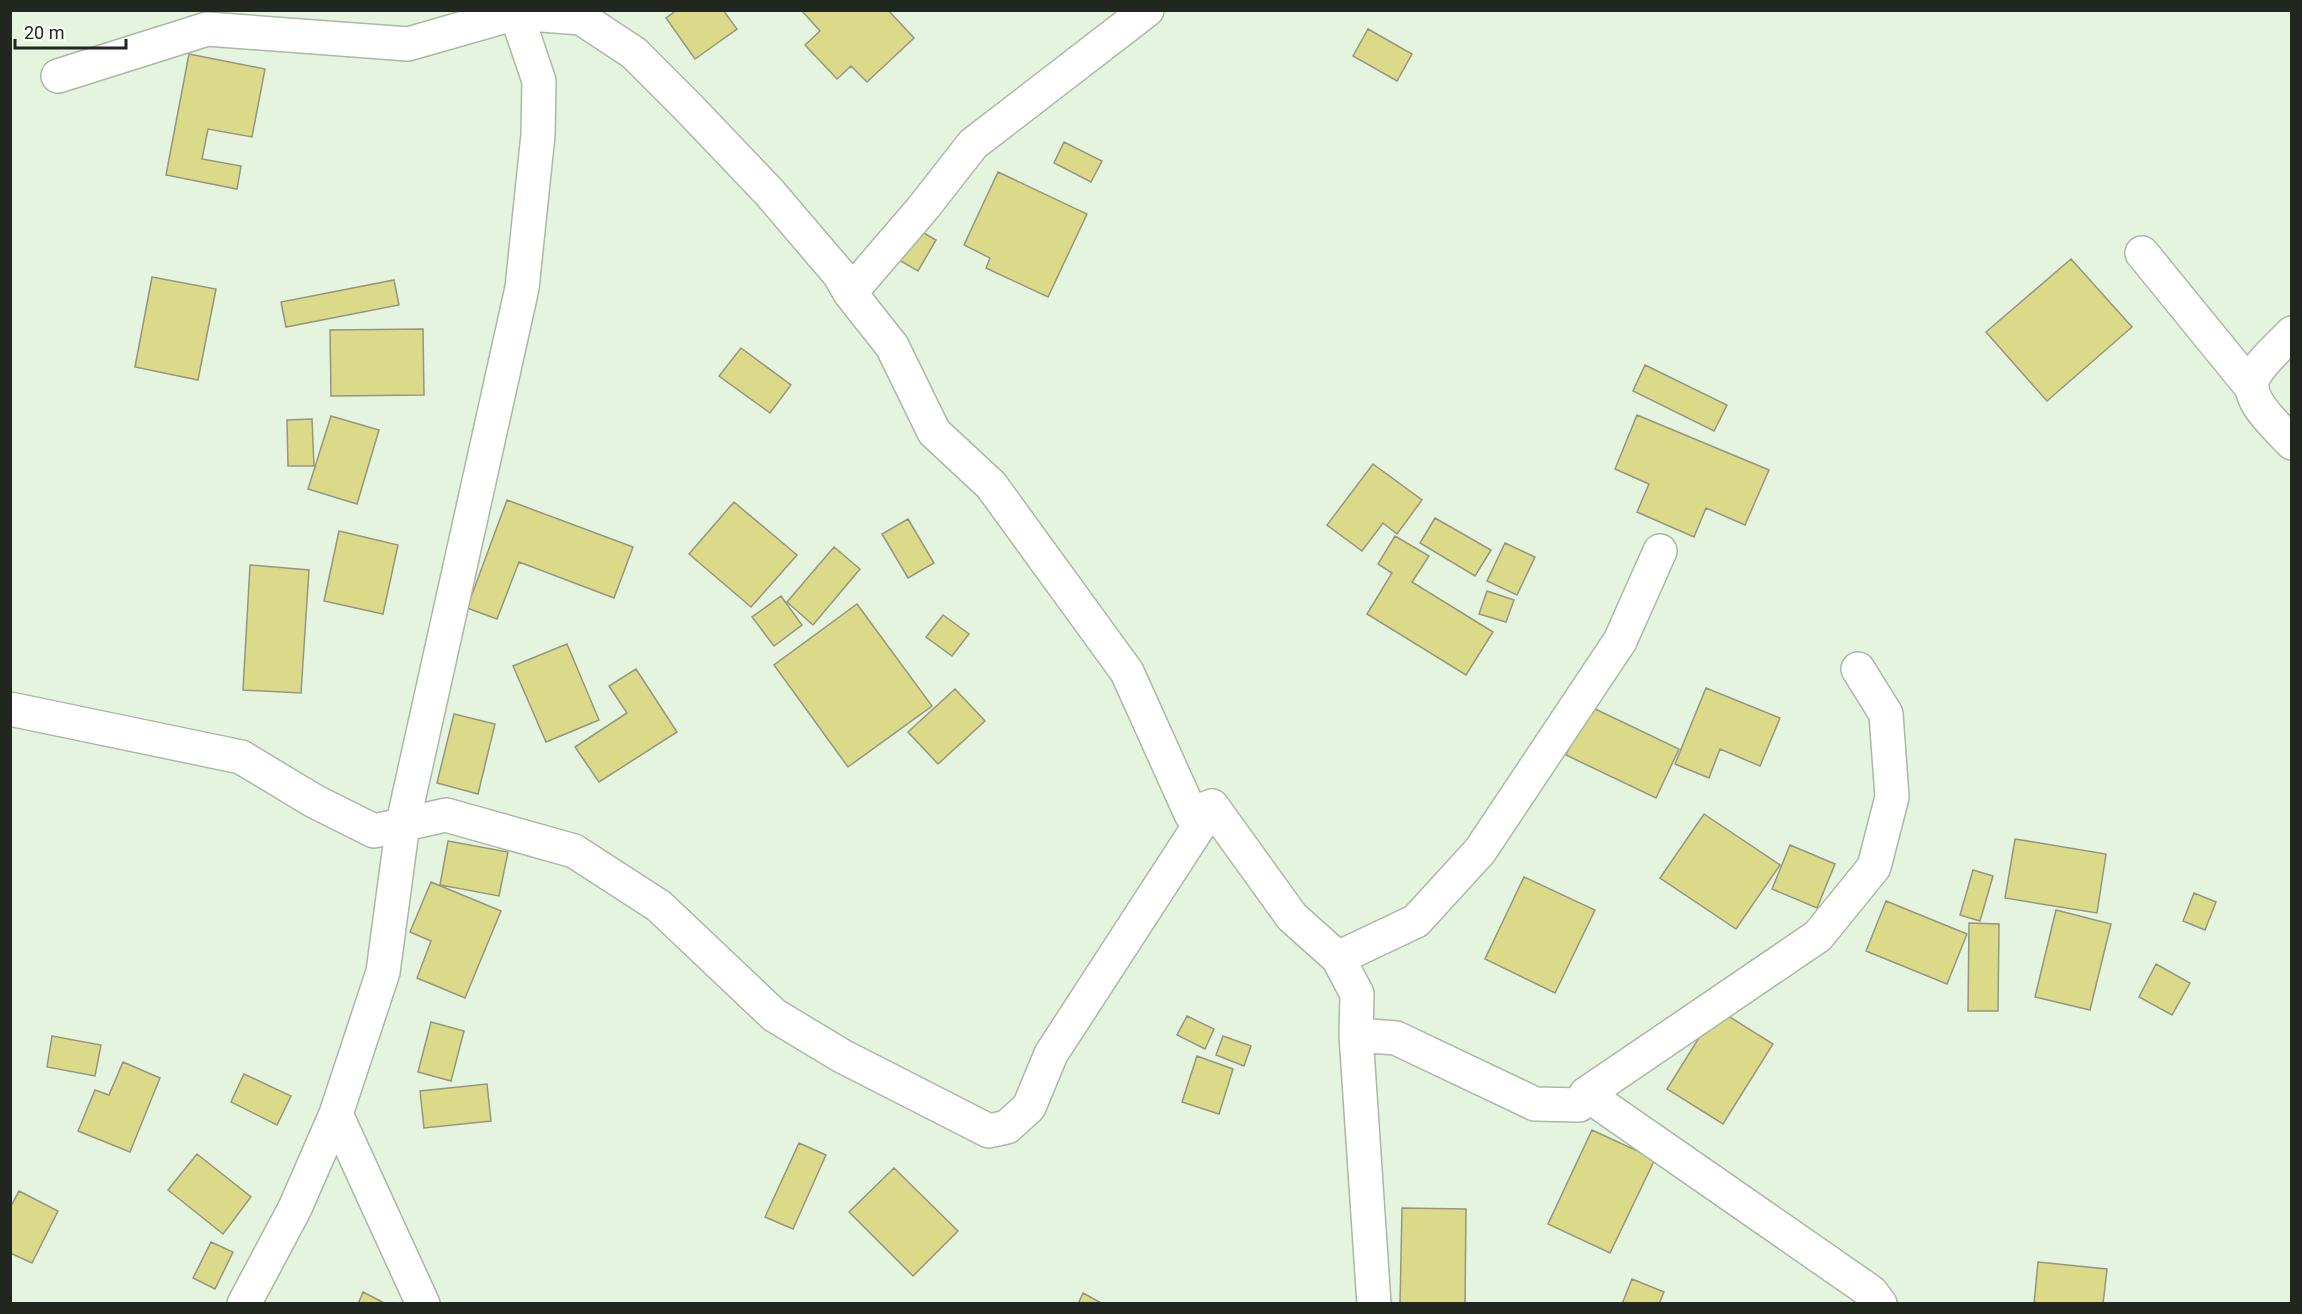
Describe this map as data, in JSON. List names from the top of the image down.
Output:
{
  "scale_bar": "20 m"
}
